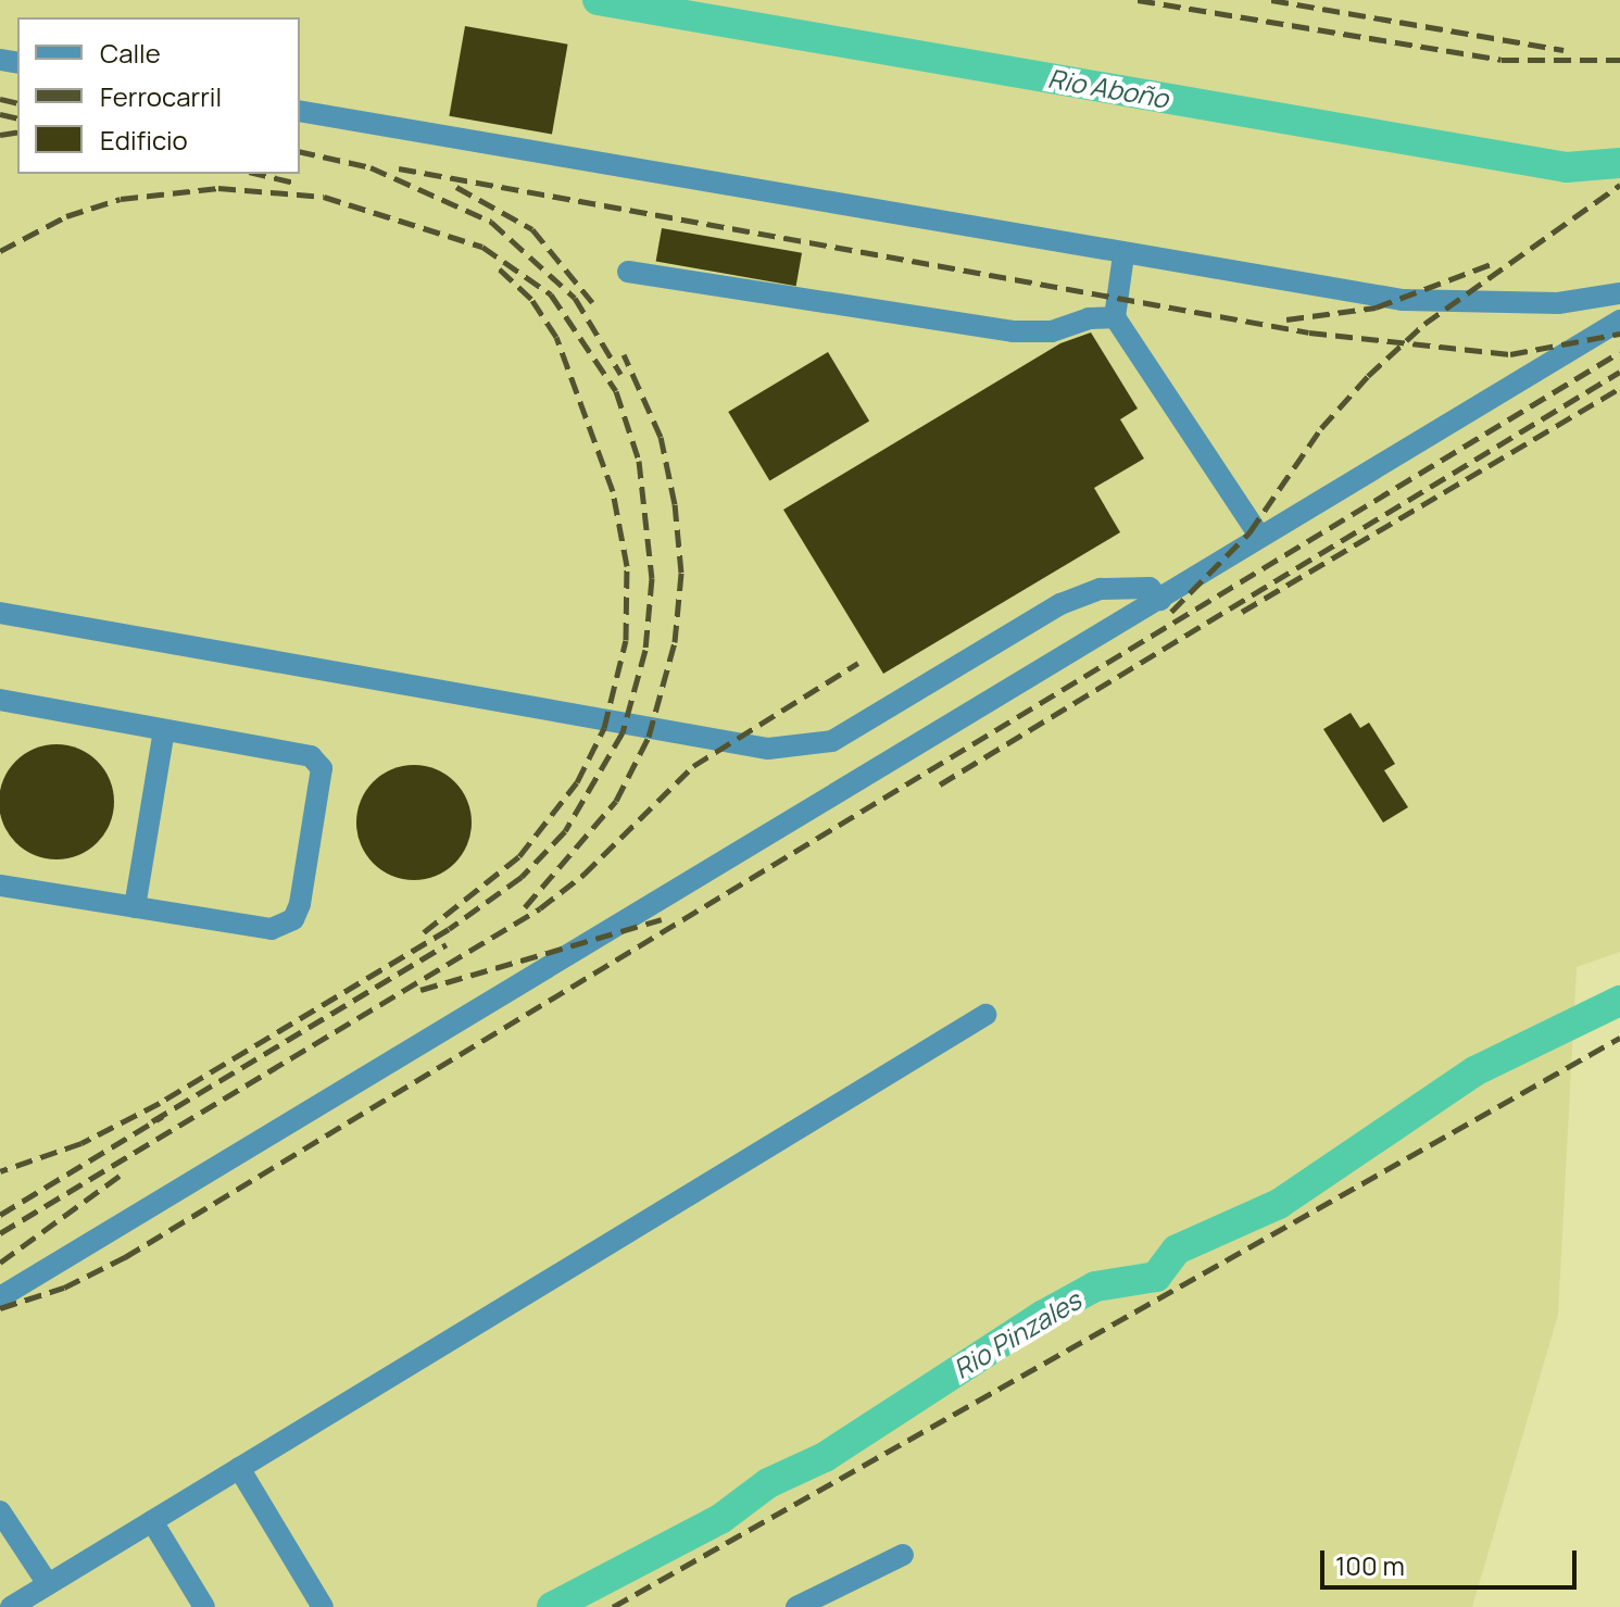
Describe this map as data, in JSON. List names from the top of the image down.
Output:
{
  "water": ["Rio Aboño", "Rio Pinzales"],
  "legend": ["Calle", "Ferrocarril", "Edificio"],
  "scale_bar": "100 m"
}
